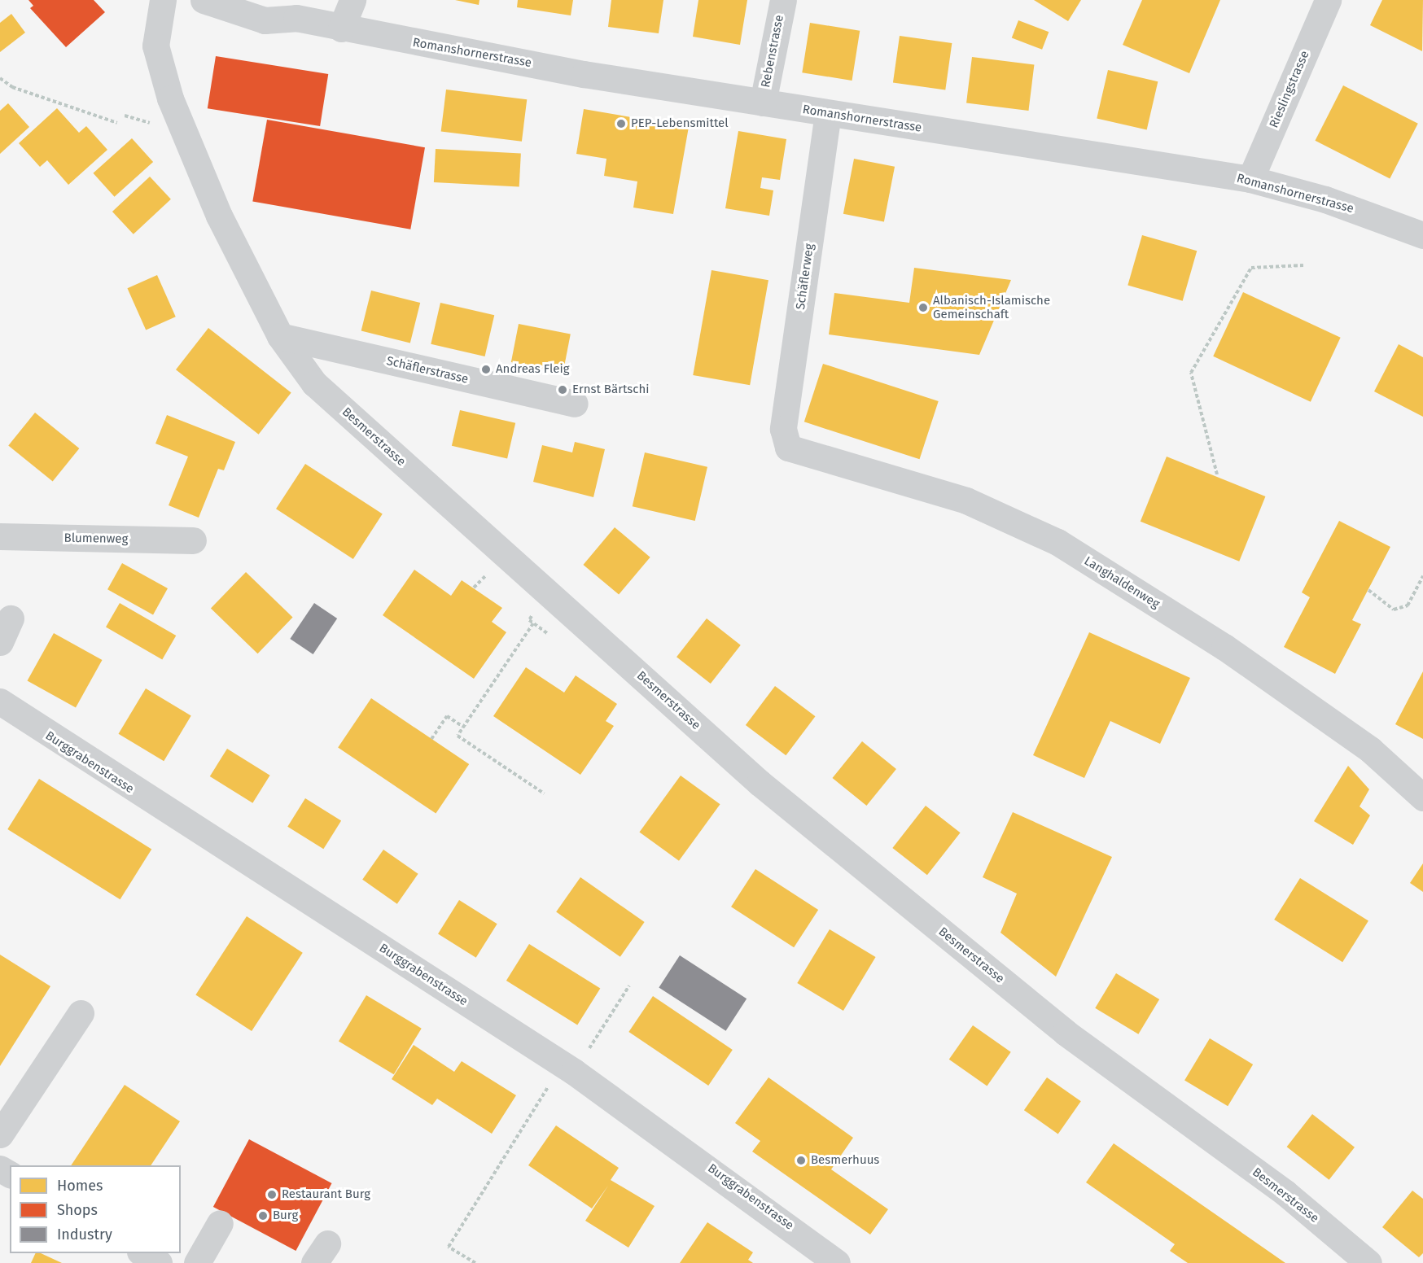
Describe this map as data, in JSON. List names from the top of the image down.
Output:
{
  "streets": {
    "street": [
      "Rebenstrasse",
      "Romanshornerstrasse",
      "Rieslingstrasse",
      "Schäflerweg",
      "Schäflerstrasse",
      "Besmerstrasse",
      "Blumenweg",
      "Langhaldenweg",
      "Burggrabenstrasse"
    ]
  },
  "crossings": [
    ["Rebenstrasse", "Romanshornerstrasse"],
    ["Romanshornerstrasse", "Rieslingstrasse"],
    ["Romanshornerstrasse", "Schäflerweg"],
    ["Schäflerweg", "Langhaldenweg"],
    ["Schäflerstrasse", "Besmerstrasse"]
  ],
  "places": [
    "PEP-Lebensmittel",
    "Albanisch-Islamische Gemeinschaft",
    "Andreas Fleig",
    "Ernst Bärtschi",
    "Besmerhuus",
    "Restaurant Burg",
    "Burg"
  ],
  "legend": ["Homes", "Shops", "Industry"]
}
